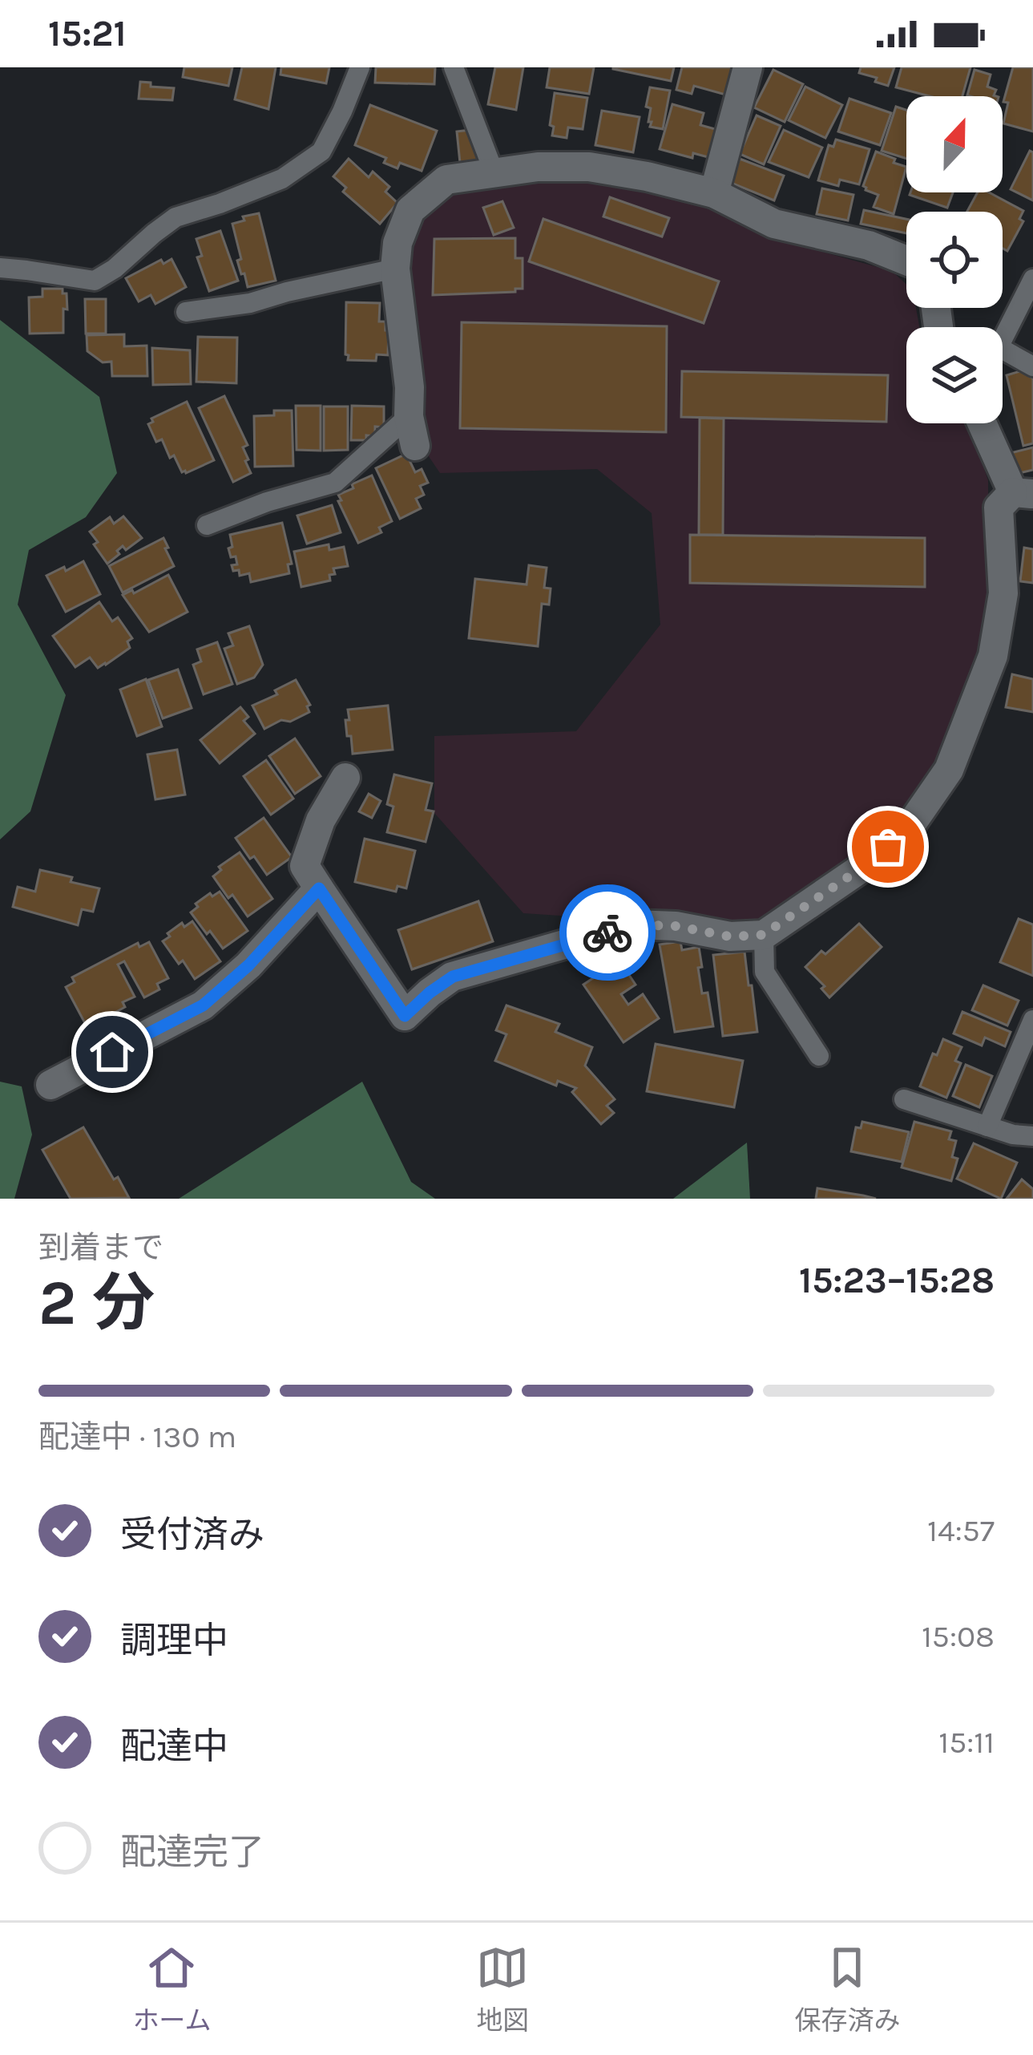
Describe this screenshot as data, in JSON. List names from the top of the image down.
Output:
{
  "north": "top",
  "page": {
    "status": "15:21",
    "heading": ["2 分", "到着まで", "15:23–15:28"],
    "bar": "配達中 · 130 m",
    "list": [
      ["受付済み", "14:57"],
      ["調理中", "15:08"],
      ["配達中", "15:11"],
      "配達完了"
    ],
    "tabs": ["ホーム", "地図", "保存済み"]
  }
}
